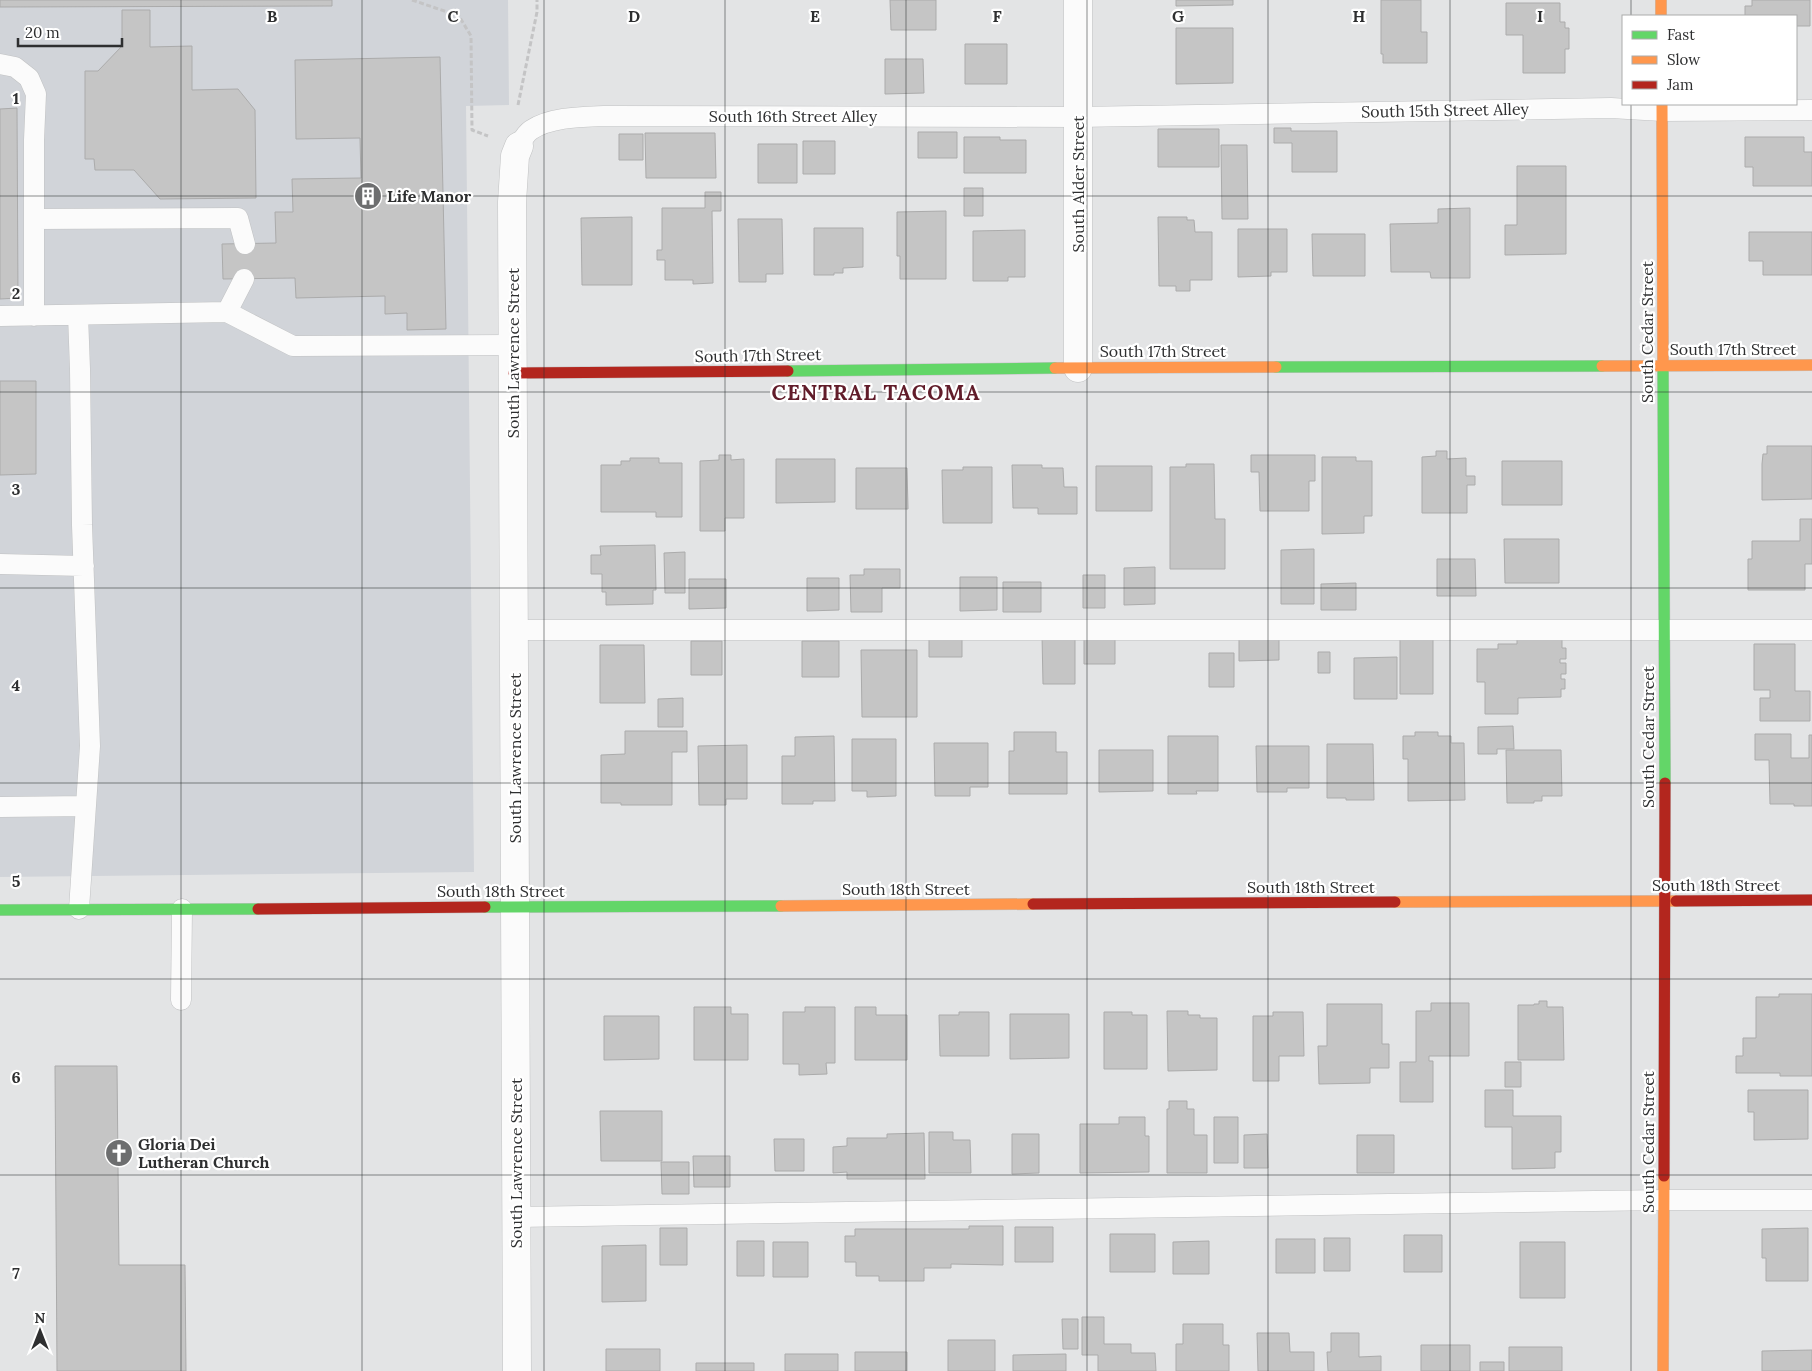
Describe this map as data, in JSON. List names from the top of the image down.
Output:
{
  "streets": {
    "street": [
      "South Alder Street",
      "South Cedar Street",
      "South 17th Street",
      "South Lawrence Street",
      "South 18th Street"
    ],
    "lane": ["South 15th Street Alley", "South 16th Street Alley"]
  },
  "crossings": [
    ["South 15th Street Alley", "South 16th Street Alley"],
    ["South 15th Street Alley", "South Alder Street"],
    ["South 15th Street Alley", "South Cedar Street"],
    ["South 16th Street Alley", "South Alder Street"],
    ["South 16th Street Alley", "South Lawrence Street"],
    ["South Alder Street", "South 17th Street"],
    ["South Cedar Street", "South 17th Street"],
    ["South Cedar Street", "South 18th Street"],
    ["South 17th Street", "South Lawrence Street"],
    ["South Lawrence Street", "South 18th Street"]
  ],
  "districts": ["CENTRAL TACOMA"],
  "places": {
    "building": ["Life Manor"],
    "church": ["Gloria Dei Lutheran Church"]
  },
  "legend": ["Fast", "Slow", "Jam"],
  "scale_bar": "20 m",
  "north": "top",
  "grid": {
    "columns": [
      "B",
      "C",
      "D",
      "E",
      "F",
      "G",
      "H",
      "I"
    ],
    "rows": [
      "1",
      "2",
      "3",
      "4",
      "5",
      "6",
      "7"
    ]
  }
}
